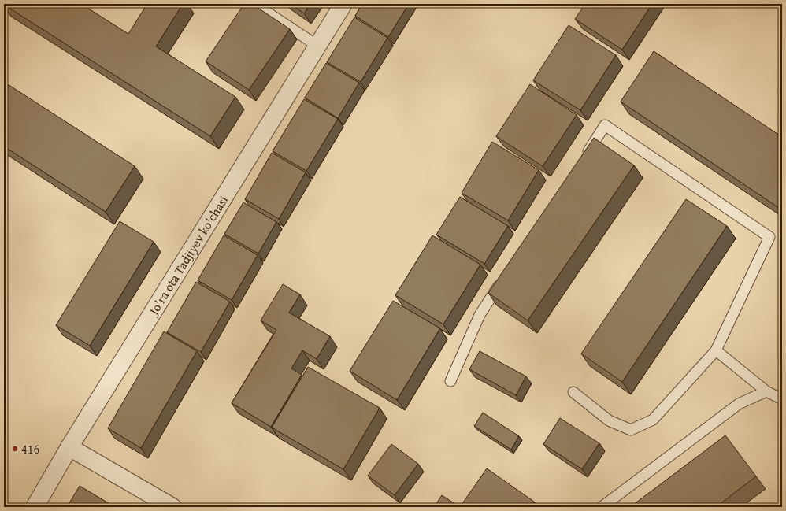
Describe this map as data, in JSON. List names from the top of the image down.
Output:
{
  "streets": {
    "street": ["Jo'ra ota Tadjiyev ko'chasi"]
  },
  "places": ["416"]
}
